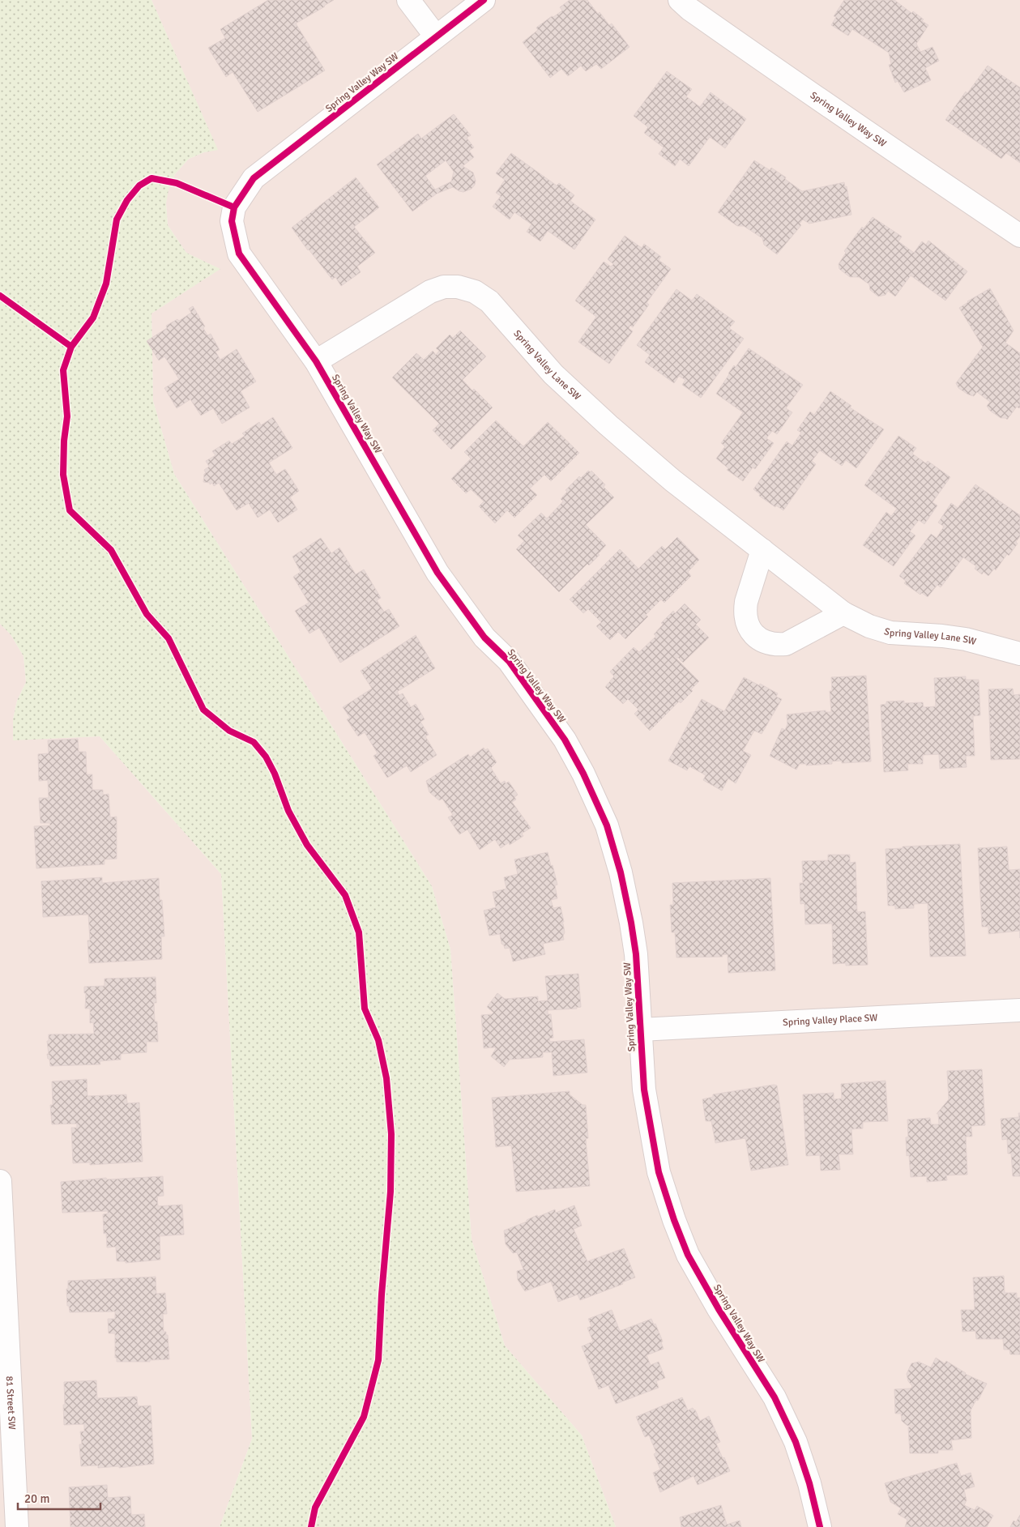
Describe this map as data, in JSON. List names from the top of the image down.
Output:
{
  "streets": {
    "street": [
      "Spring Valley Way SW",
      "Spring Valley Lane SW",
      "Spring Valley Place SW",
      "81 Street SW"
    ]
  },
  "crossings": [
    ["Spring Valley Way SW", "Spring Valley Lane SW"],
    ["Spring Valley Way SW", "Spring Valley Place SW"]
  ],
  "scale_bar": "20 m"
}
